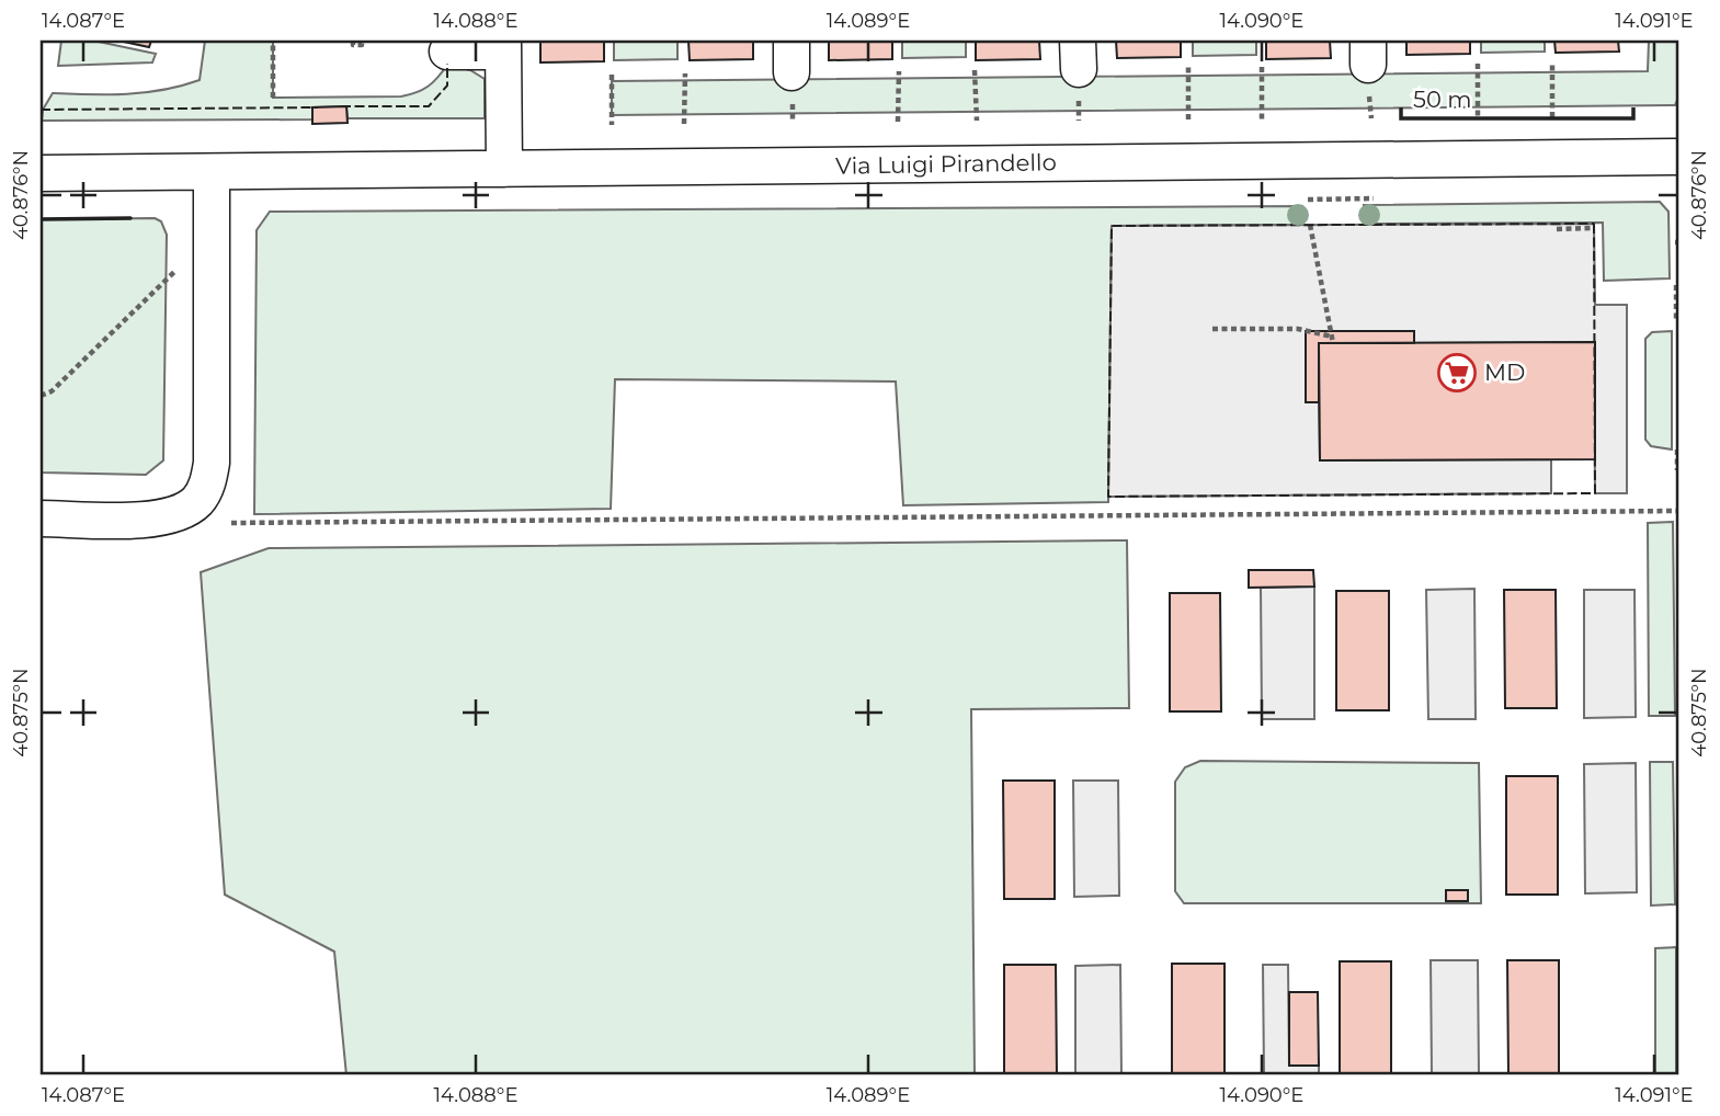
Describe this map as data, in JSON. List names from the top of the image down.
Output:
{
  "streets": {
    "street": ["Via Luigi Pirandello"]
  },
  "places": {
    "supermarket": ["MD"]
  },
  "scale_bar": "50 m",
  "coordinates": [
    "14.087°E",
    "14.088°E",
    "14.089°E",
    "14.090°E",
    "14.091°E",
    "40.876°N",
    "40.875°N"
  ]
}
